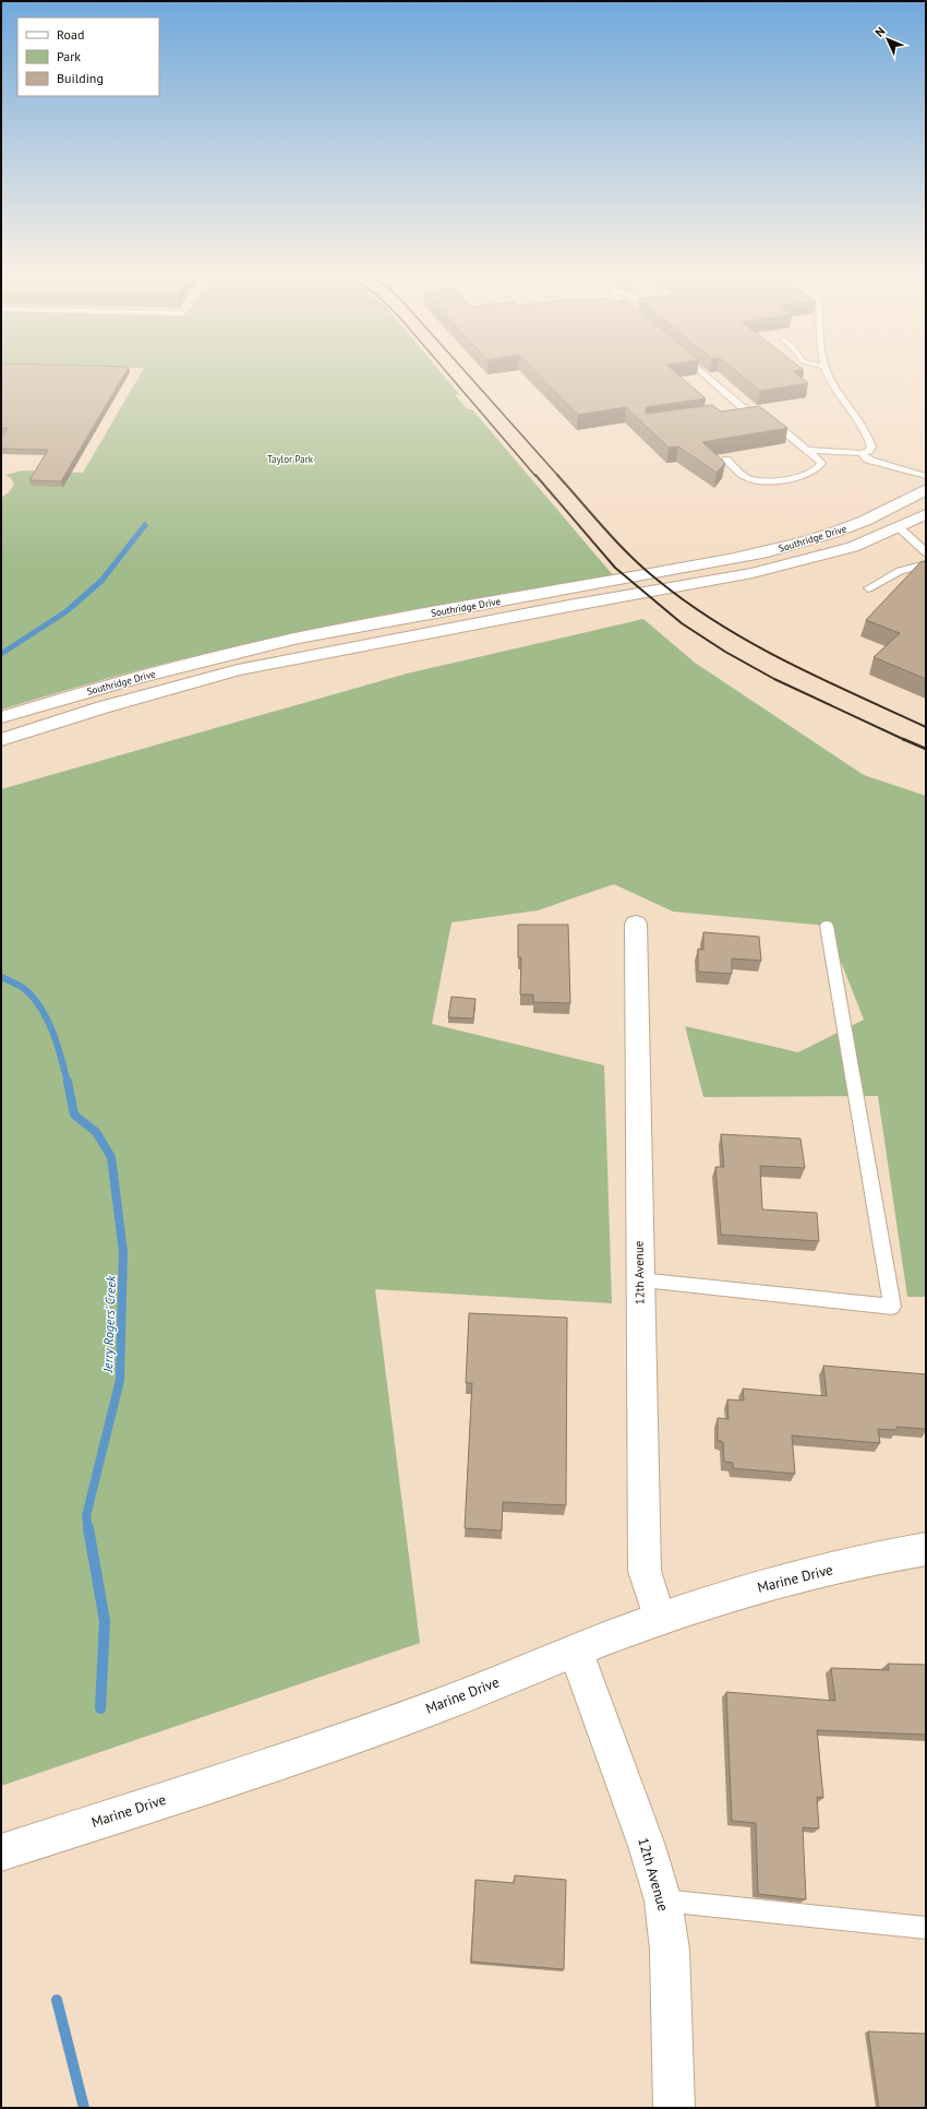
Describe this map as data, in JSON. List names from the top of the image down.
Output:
{
  "streets": {
    "main road": ["Southridge Drive", "12th Avenue", "Marine Drive"]
  },
  "crossings": [
    ["12th Avenue", "Marine Drive"]
  ],
  "water": ["Jerry Rogers' Creek"],
  "parks": ["Taylor Park"],
  "legend": ["Road", "Park", "Building"],
  "north": "top left"
}
